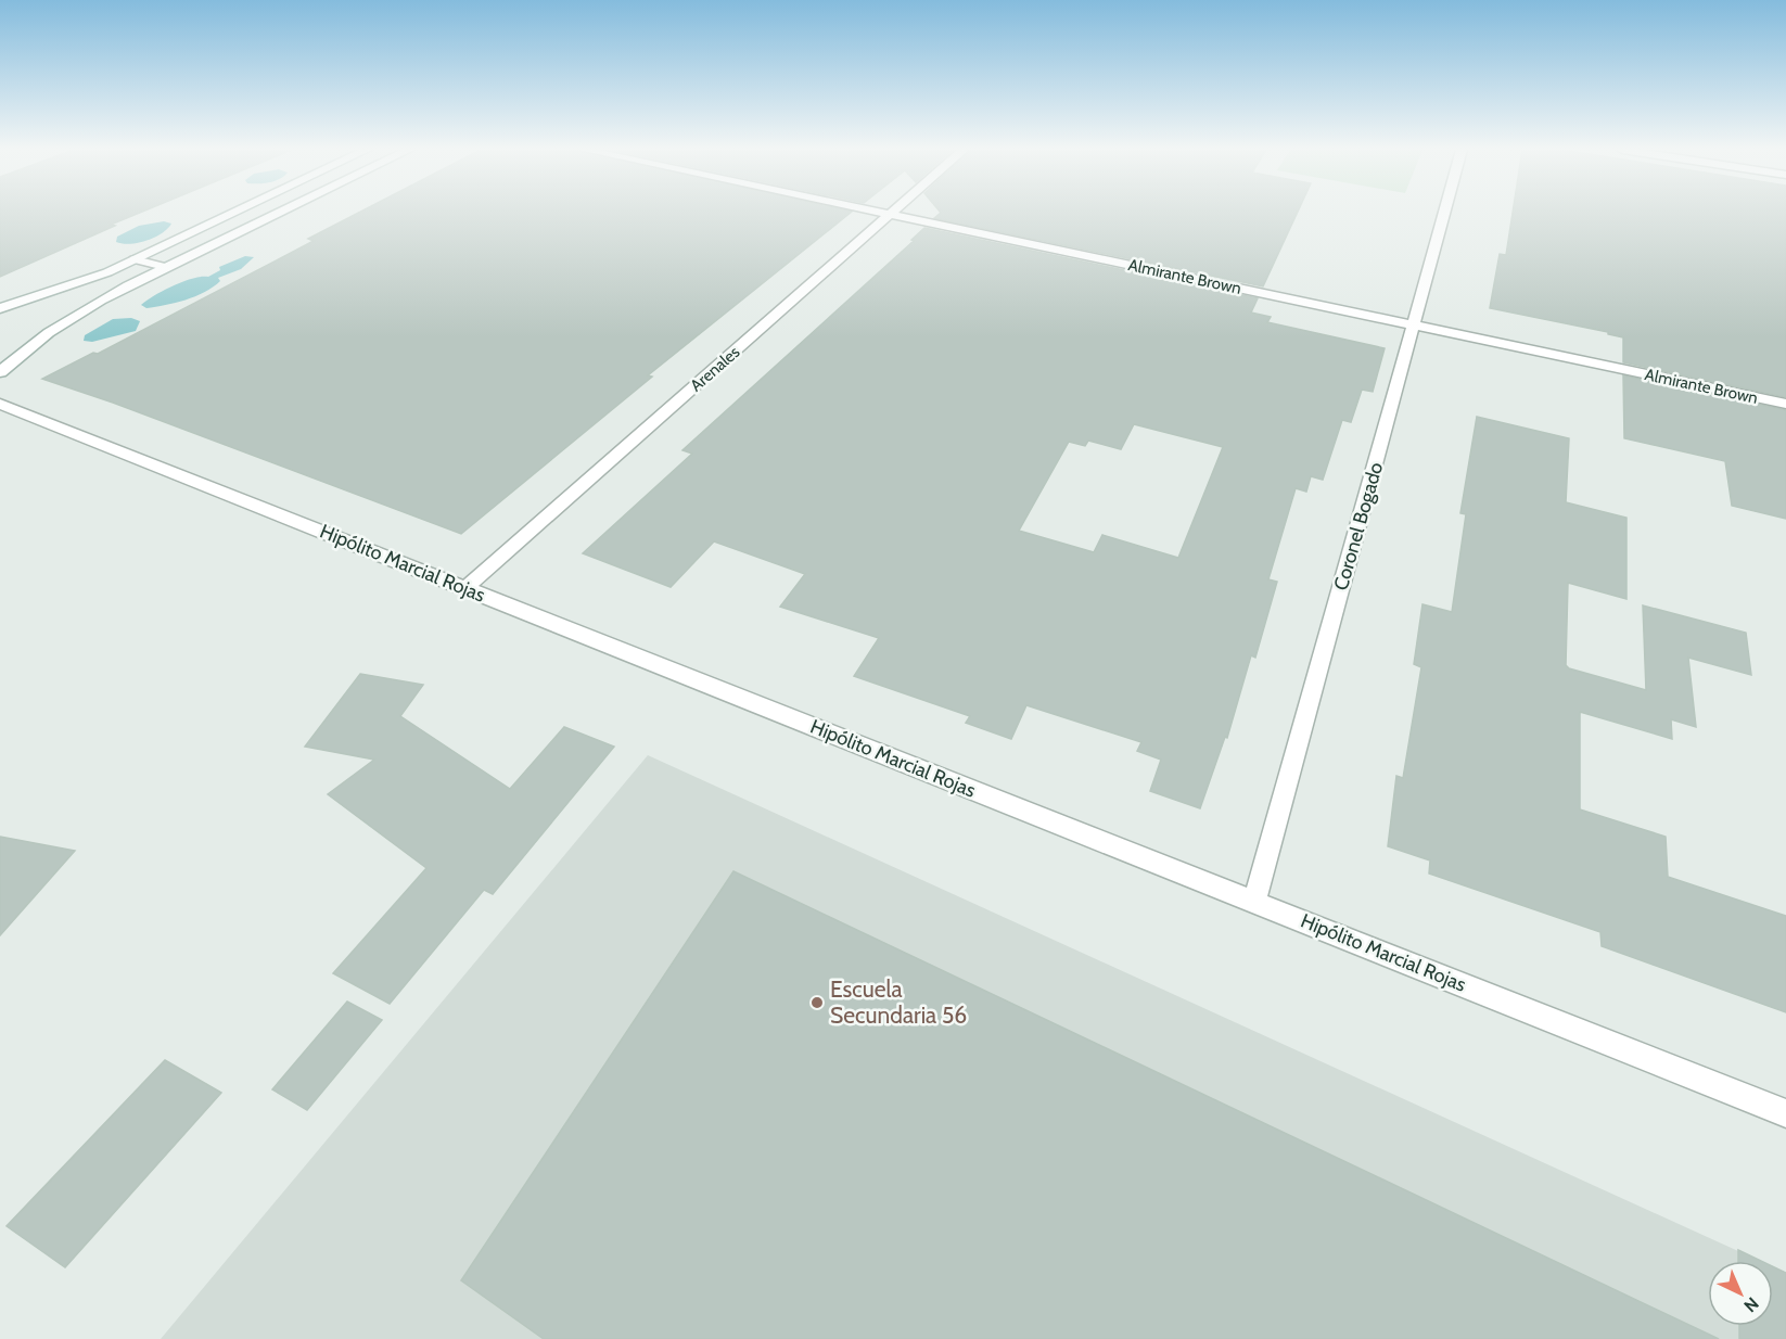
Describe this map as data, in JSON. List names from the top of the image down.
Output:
{
  "streets": {
    "street": [
      "Almirante Brown",
      "Arenales",
      "Coronel Bogado",
      "Hipólito Marcial Rojas"
    ]
  },
  "crossings": [
    ["Almirante Brown", "Arenales"],
    ["Almirante Brown", "Coronel Bogado"],
    ["Arenales", "Hipólito Marcial Rojas"],
    ["Coronel Bogado", "Hipólito Marcial Rojas"]
  ],
  "places": ["Escuela Secundaria 56"],
  "north": "bottom right"
}
